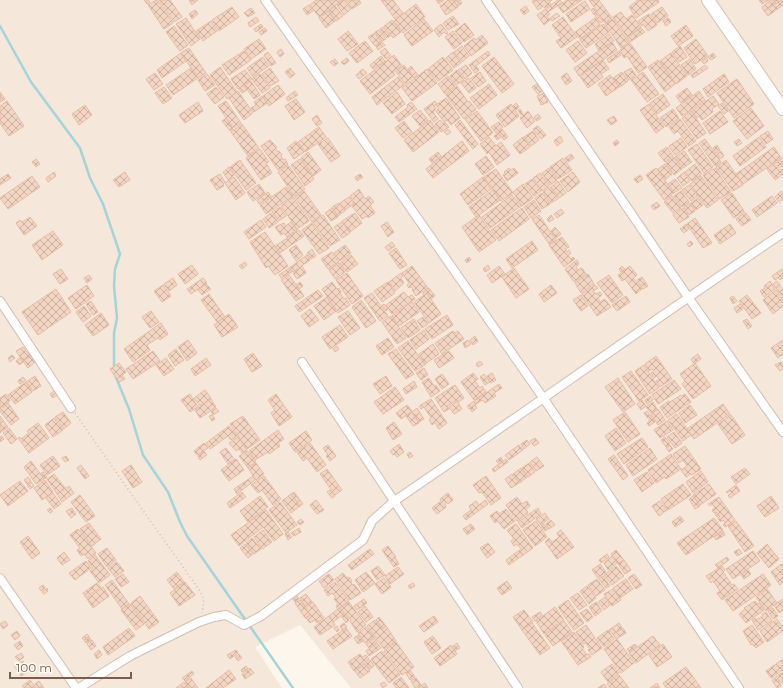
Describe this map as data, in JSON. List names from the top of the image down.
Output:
{
  "scale_bar": "100 m"
}
